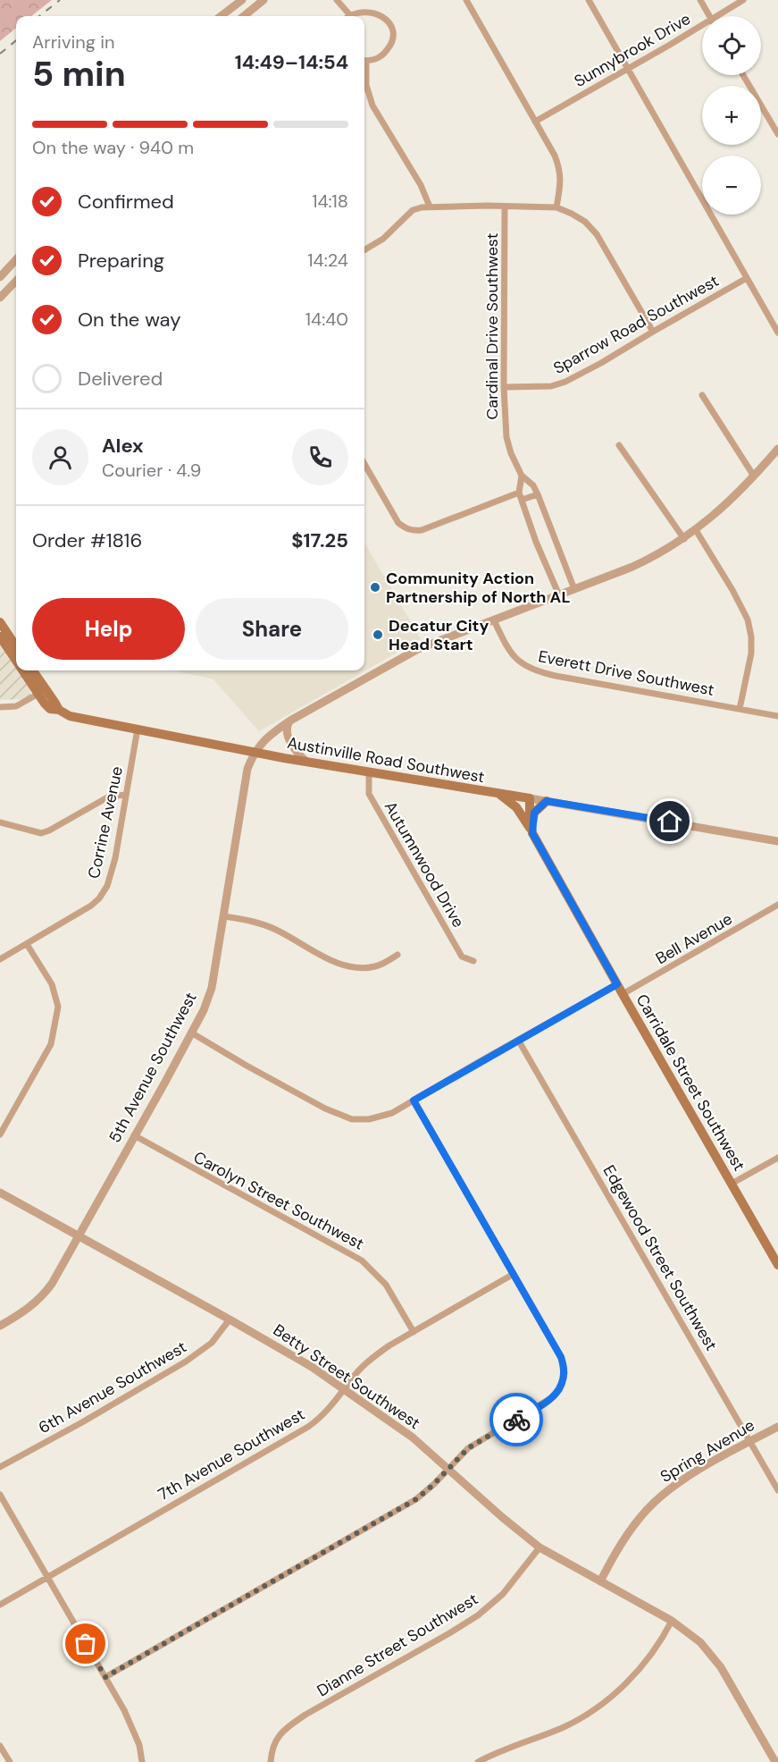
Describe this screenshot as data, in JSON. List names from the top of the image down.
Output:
{
  "streets": {
    "main road": ["Austinville Road Southwest", "Carridale Street Southwest"],
    "street": [
      "Sunnybrook Drive",
      "Sparrow Road Southwest",
      "Cardinal Drive Southwest",
      "Everett Drive Southwest",
      "Corrine Avenue",
      "Autumnwood Drive",
      "Bell Avenue",
      "5th Avenue Southwest",
      "Carolyn Street Southwest",
      "Edgewood Street Southwest",
      "Betty Street Southwest",
      "6th Avenue Southwest",
      "Spring Avenue",
      "7th Avenue Southwest",
      "Dianne Street Southwest"
    ]
  },
  "crossings": [
    ["Sparrow Road Southwest", "Cardinal Drive Southwest"],
    ["Austinville Road Southwest", "Corrine Avenue"],
    ["Austinville Road Southwest", "Autumnwood Drive"],
    ["Austinville Road Southwest", "5th Avenue Southwest"],
    ["Austinville Road Southwest", "Carridale Street Southwest"],
    ["Bell Avenue", "Carridale Street Southwest"],
    ["5th Avenue Southwest", "Carolyn Street Southwest"],
    ["5th Avenue Southwest", "Betty Street Southwest"],
    ["Carolyn Street Southwest", "7th Avenue Southwest"],
    ["Edgewood Street Southwest", "Spring Avenue"],
    ["Betty Street Southwest", "6th Avenue Southwest"],
    ["Betty Street Southwest", "Spring Avenue"],
    ["Betty Street Southwest", "7th Avenue Southwest"],
    ["Betty Street Southwest", "Dianne Street Southwest"]
  ],
  "places": ["Community Action Partnership of North AL", "Decatur City Head Start"],
  "page": {
    "map_buttons": ["+", "−"],
    "heading": ["5 min", "Arriving in", "14:49–14:54"],
    "panel": [
      "Alex",
      "Courier · 4.9",
      "Order #1816",
      "$17.25"
    ],
    "bar": "On the way · 940 m",
    "list": [
      ["Confirmed", "14:18"],
      ["Preparing", "14:24"],
      ["On the way", "14:40"],
      "Delivered"
    ],
    "buttons": ["Help", "Share"]
  }
}
